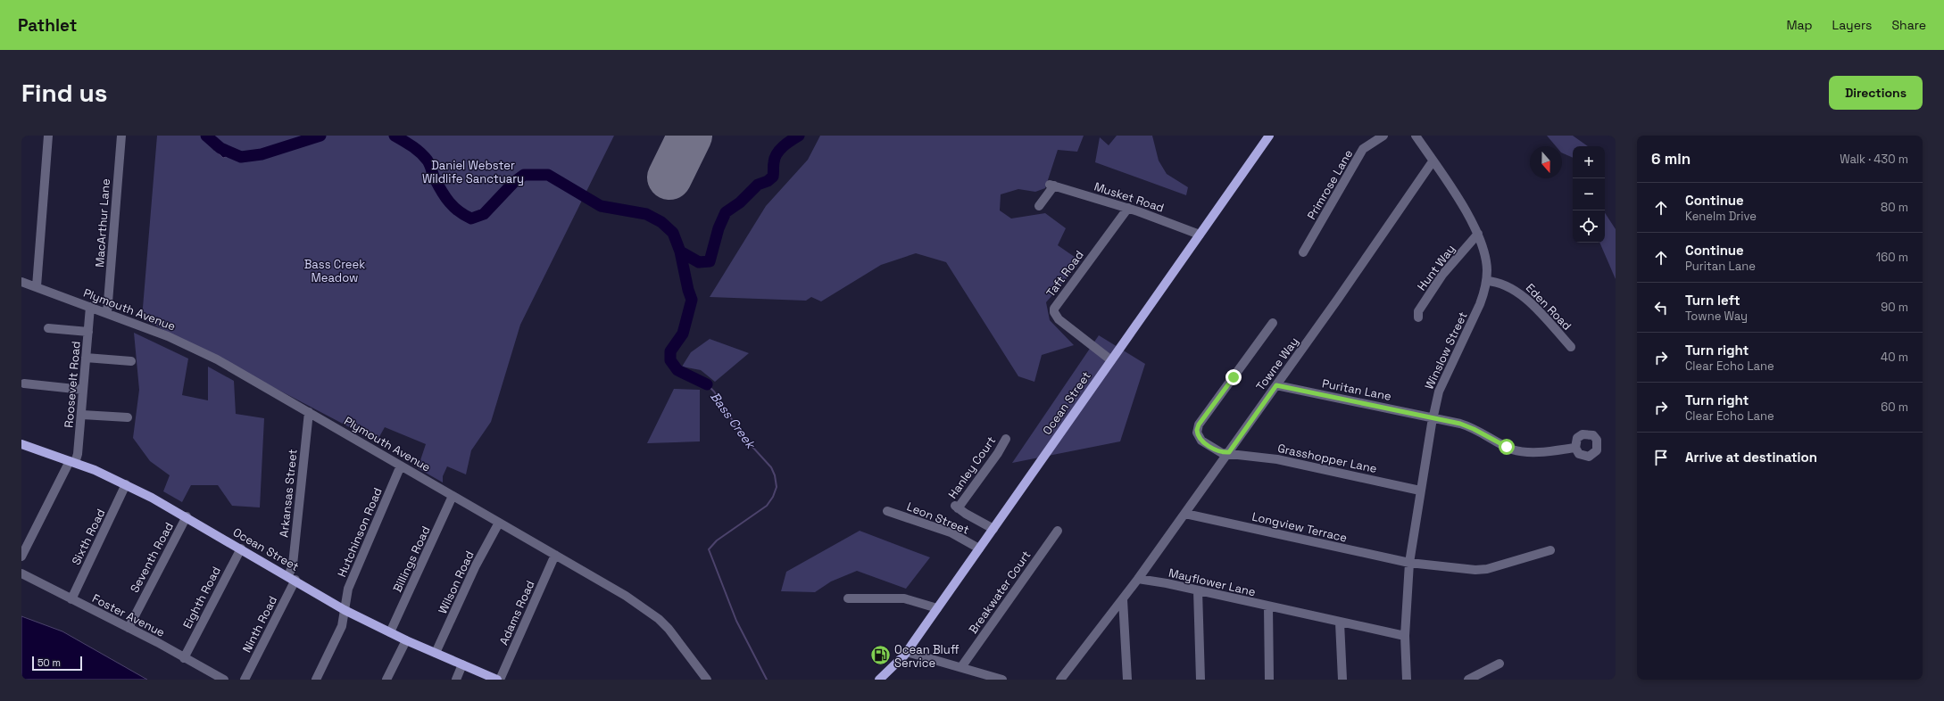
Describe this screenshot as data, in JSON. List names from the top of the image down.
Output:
{
  "streets": {
    "main road": ["Ocean Street"],
    "street": [
      "Primrose Lane",
      "Musket Road",
      "MacArthur Lane",
      "Hunt Way",
      "Taft Road",
      "Eden Road",
      "Plymouth Avenue",
      "Winslow Street",
      "Towne Way",
      "Roosevelt Road",
      "Puritan Lane",
      "Grasshopper Lane",
      "Hanley Court",
      "Arkansas Street",
      "Leon Street",
      "Longview Terrace",
      "Hutchinson Road",
      "Sixth Road",
      "Seventh Road",
      "Billings Road",
      "Wilson Road",
      "Mayflower Lane",
      "Breakwater Court",
      "Eighth Road",
      "Adams Road",
      "Foster Avenue",
      "Ninth Road"
    ]
  },
  "crossings": [
    ["Musket Road", "Taft Road"],
    ["Musket Road", "Ocean Street"],
    ["MacArthur Lane", "Plymouth Avenue"],
    ["Hunt Way", "Winslow Street"],
    ["Taft Road", "Ocean Street"],
    ["Eden Road", "Winslow Street"],
    ["Plymouth Avenue", "Roosevelt Road"],
    ["Plymouth Avenue", "Arkansas Street"],
    ["Plymouth Avenue", "Hutchinson Road"],
    ["Plymouth Avenue", "Billings Road"],
    ["Plymouth Avenue", "Wilson Road"],
    ["Plymouth Avenue", "Adams Road"],
    ["Winslow Street", "Towne Way"],
    ["Winslow Street", "Puritan Lane"],
    ["Winslow Street", "Grasshopper Lane"],
    ["Winslow Street", "Longview Terrace"],
    ["Winslow Street", "Mayflower Lane"],
    ["Towne Way", "Puritan Lane"],
    ["Towne Way", "Grasshopper Lane"],
    ["Towne Way", "Longview Terrace"],
    ["Towne Way", "Mayflower Lane"],
    ["Roosevelt Road", "Ocean Street"],
    ["Ocean Street", "Hanley Court"],
    ["Ocean Street", "Arkansas Street"],
    ["Ocean Street", "Leon Street"],
    ["Ocean Street", "Hutchinson Road"],
    ["Ocean Street", "Sixth Road"],
    ["Ocean Street", "Seventh Road"],
    ["Ocean Street", "Billings Road"],
    ["Ocean Street", "Wilson Road"],
    ["Ocean Street", "Eighth Road"],
    ["Ocean Street", "Ninth Road"],
    ["Arkansas Street", "Ninth Road"],
    ["Sixth Road", "Foster Avenue"],
    ["Seventh Road", "Foster Avenue"],
    ["Eighth Road", "Foster Avenue"]
  ],
  "water": ["Bass Creek"],
  "parks": ["Daniel Webster Wildlife Sanctuary", "Bass Creek Meadow"],
  "places": {
    "fuel station": ["Ocean Bluff Service"]
  },
  "scale_bar": "50 m",
  "north": "bottom",
  "page": {
    "header": "Pathlet",
    "nav": ["Map", "Layers", "Share"],
    "buttons": "Directions",
    "title": "Find us",
    "heading": ["6 min", "Walk · 430 m"],
    "map_buttons": ["+", "−"],
    "list": [
      ["Continue", "Kenelm Drive", "80 m"],
      ["Continue", "Puritan Lane", "160 m"],
      ["Turn left", "Towne Way", "90 m"],
      ["Turn right", "Clear Echo Lane", "40 m"],
      ["Turn right", "Clear Echo Lane", "60 m"],
      "Arrive at destination"
    ],
    "scale": "50 m"
  }
}
